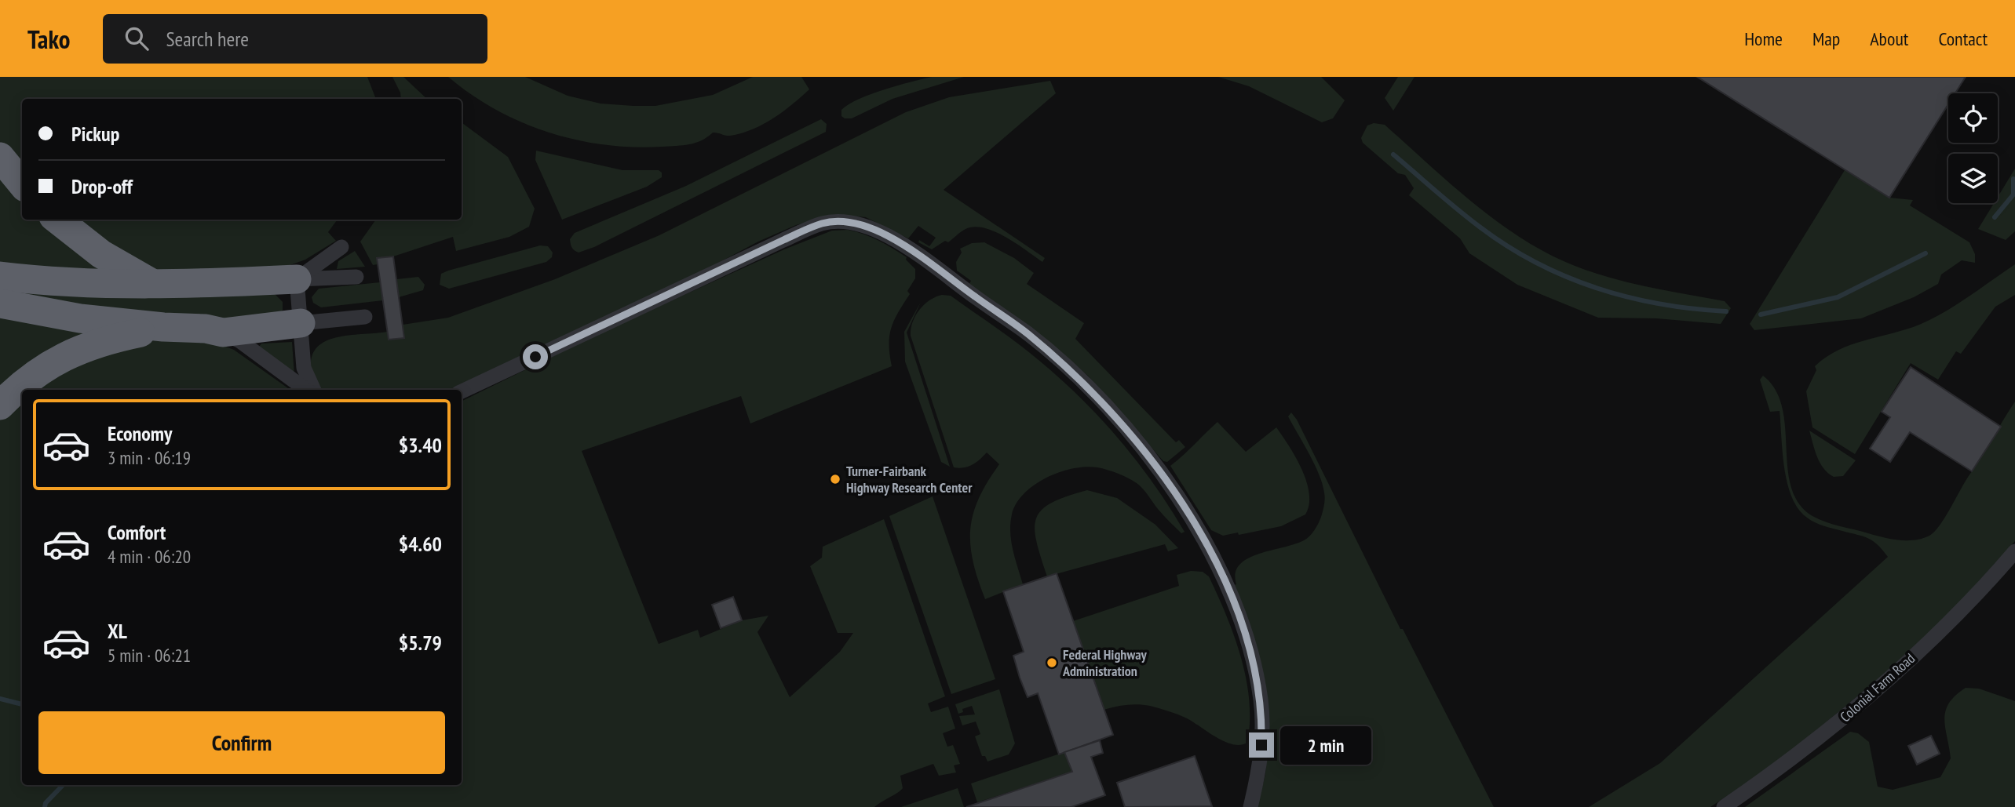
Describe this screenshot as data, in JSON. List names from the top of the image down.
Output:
{
  "streets": {
    "street": ["Colonial Farm Road"]
  },
  "places": ["Turner-Fairbank Highway Research Center", "Federal Highway Administration"],
  "page": {
    "header": "Tako",
    "search": "Search here",
    "nav": [
      "Home",
      "Map",
      "About",
      "Contact"
    ],
    "banner": ["Pickup", "Drop-off"],
    "list": [
      {
        "name": "Economy",
        "note": "3 min · 06:19",
        "value": "$3.40"
      },
      {
        "name": "Comfort",
        "note": "4 min · 06:20",
        "value": "$4.60"
      },
      {
        "name": "XL",
        "note": "5 min · 06:21",
        "value": "$5.79"
      }
    ],
    "buttons": "Confirm",
    "bubble": "2 min"
  }
}
